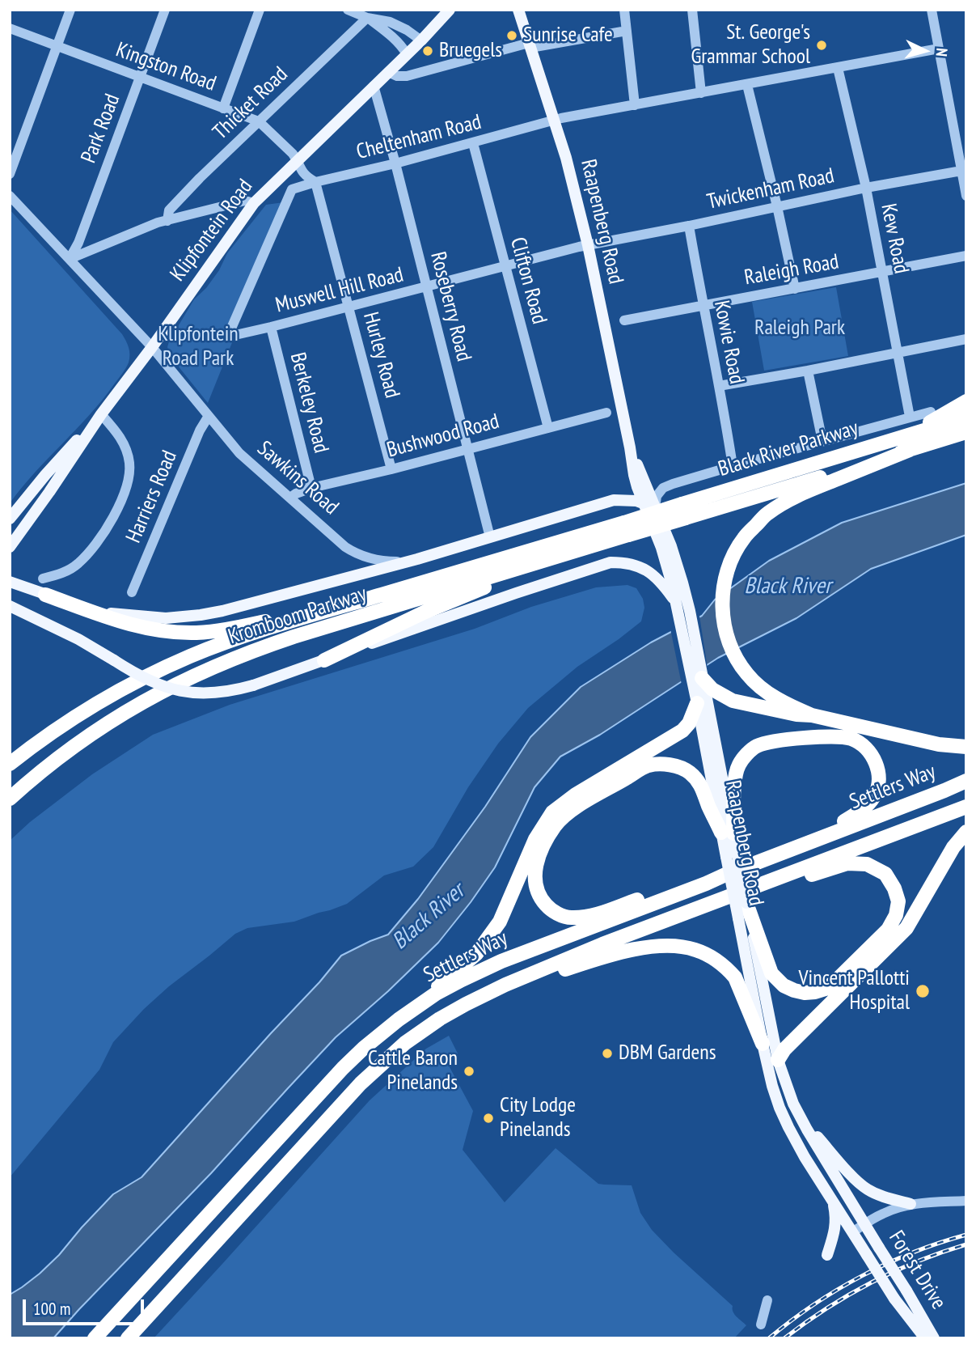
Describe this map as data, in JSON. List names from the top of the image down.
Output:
{
  "streets": {
    "highway": ["Black River Parkway", "Kromboom Parkway", "Settlers Way"],
    "main road": [
      "Raapenberg Road",
      "Klipfontein Road",
      "Sawkins Road",
      "Forest Drive"
    ],
    "street": [
      "Kingston Road",
      "Thicket Road",
      "Park Road",
      "Cheltenham Road",
      "Twickenham Road",
      "Kew Road",
      "Raleigh Road",
      "Clifton Road",
      "Muswell Hill Road",
      "Roseberry Road",
      "Kowie Road",
      "Hurley Road",
      "Berkeley Road",
      "Bushwood Road",
      "Harriers Road"
    ]
  },
  "crossings": [
    ["Kingston Road", "Thicket Road"],
    ["Kingston Road", "Park Road"],
    ["Kingston Road", "Klipfontein Road"],
    ["Kingston Road", "Hurley Road"],
    ["Park Road", "Sawkins Road"],
    ["Cheltenham Road", "Raapenberg Road"],
    ["Cheltenham Road", "Kew Road"],
    ["Cheltenham Road", "Clifton Road"],
    ["Cheltenham Road", "Muswell Hill Road"],
    ["Cheltenham Road", "Roseberry Road"],
    ["Cheltenham Road", "Hurley Road"],
    ["Twickenham Road", "Raapenberg Road"],
    ["Twickenham Road", "Kew Road"],
    ["Twickenham Road", "Muswell Hill Road"],
    ["Twickenham Road", "Kowie Road"],
    ["Raapenberg Road", "Muswell Hill Road"],
    ["Raapenberg Road", "Sawkins Road"],
    ["Raapenberg Road", "Forest Drive"],
    ["Klipfontein Road", "Roseberry Road"],
    ["Klipfontein Road", "Hurley Road"],
    ["Klipfontein Road", "Sawkins Road"],
    ["Kew Road", "Raleigh Road"],
    ["Raleigh Road", "Kowie Road"],
    ["Clifton Road", "Muswell Hill Road"],
    ["Clifton Road", "Bushwood Road"],
    ["Muswell Hill Road", "Roseberry Road"],
    ["Muswell Hill Road", "Hurley Road"],
    ["Muswell Hill Road", "Berkeley Road"],
    ["Roseberry Road", "Bushwood Road"],
    ["Roseberry Road", "Sawkins Road"],
    ["Hurley Road", "Bushwood Road"],
    ["Berkeley Road", "Bushwood Road"],
    ["Bushwood Road", "Sawkins Road"],
    ["Black River Parkway", "Kromboom Parkway"],
    ["Sawkins Road", "Harriers Road"]
  ],
  "water": ["Black River"],
  "parks": ["Raleigh Park", "Klipfontein Road Park"],
  "places": [
    "Sunrise Cafe",
    "St. George's Grammar School",
    "Bruegels",
    "Vincent Pallotti Hospital",
    "DBM Gardens",
    "Cattle Baron Pinelands",
    "City Lodge Pinelands"
  ],
  "scale_bar": "100 m",
  "north": "right"
}
